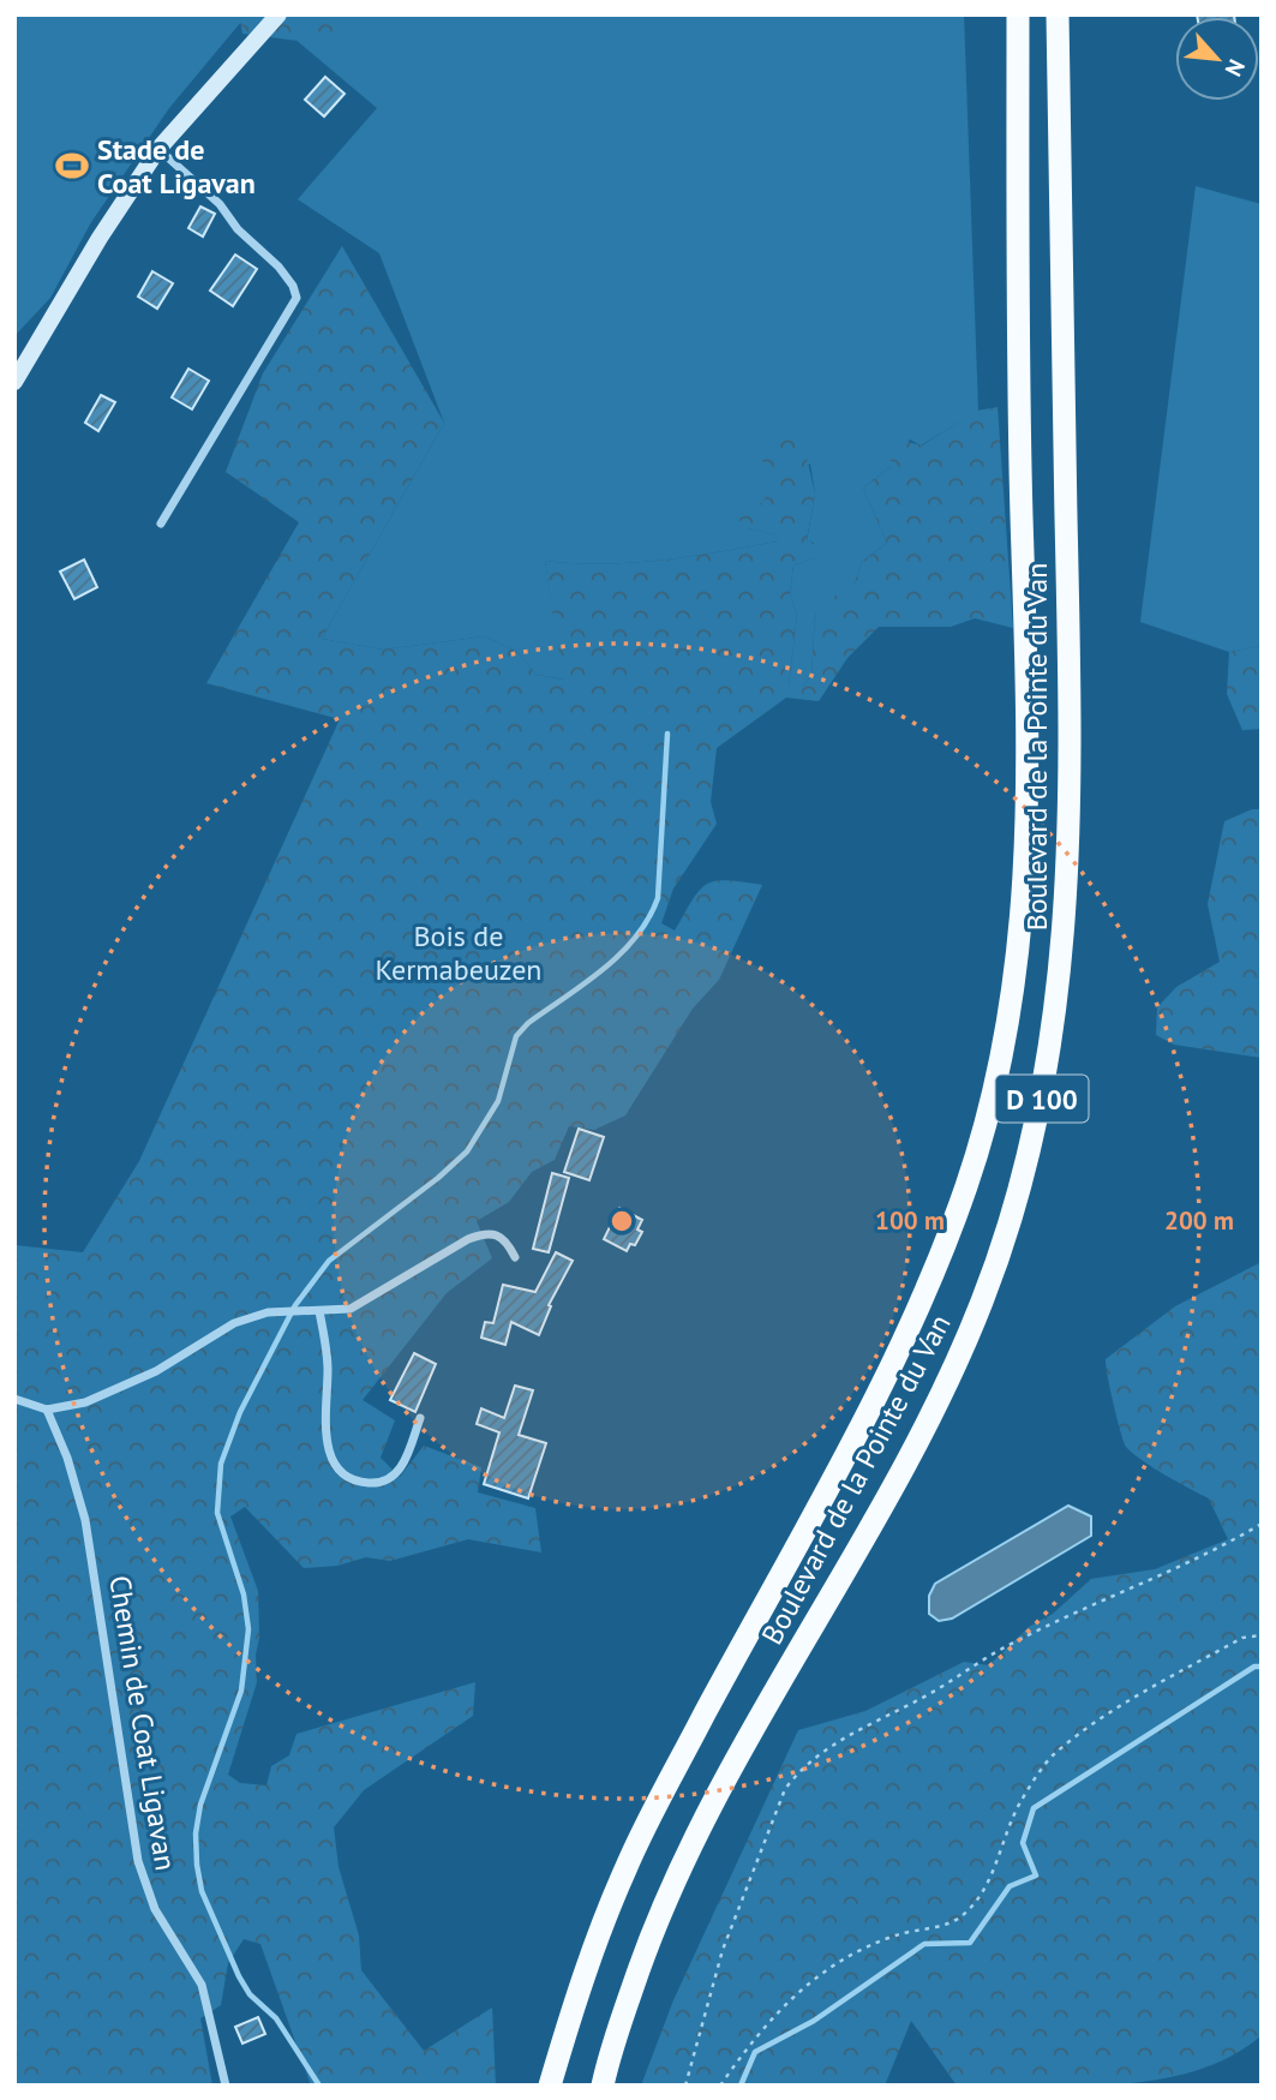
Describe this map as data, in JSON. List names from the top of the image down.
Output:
{
  "streets": {
    "highway": ["Boulevard de la Pointe du Van", "D 100"],
    "street": ["Chemin de Coat Ligavan"]
  },
  "parks": ["Bois de Kermabeuzen"],
  "places": {
    "sports": ["Stade de Coat Ligavan"]
  },
  "north": "bottom right",
  "rings": ["100 m", "200 m"]
}
